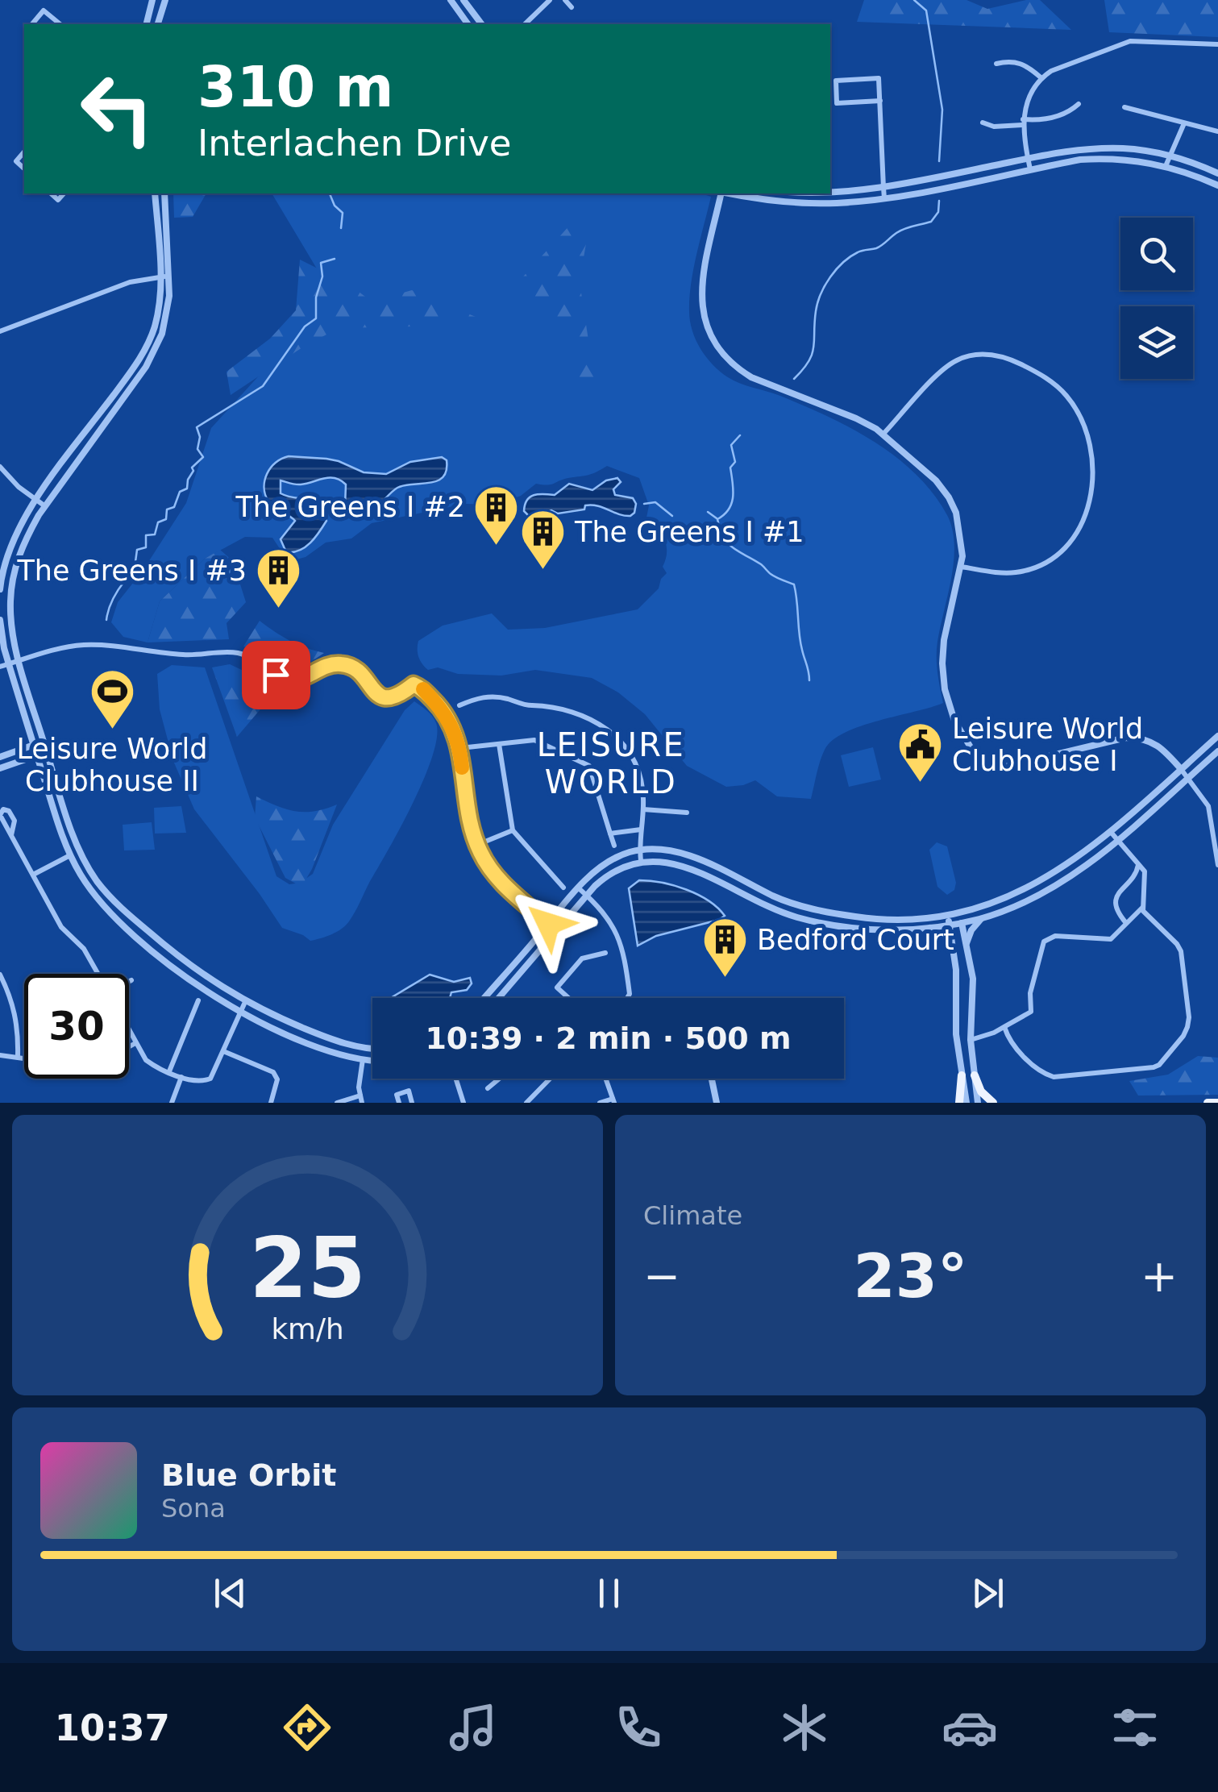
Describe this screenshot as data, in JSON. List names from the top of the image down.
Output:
{
  "districts": ["LEISURE WORLD"],
  "places": {
    "building": [
      "The Greens I #2",
      "The Greens I #1",
      "The Greens I #3",
      "Bedford Court"
    ],
    "sports": ["Leisure World Clubhouse II"],
    "public building": ["Leisure World Clubhouse I"]
  },
  "page": {
    "turn": ["310 m", "Interlachen Drive"],
    "limit": "30",
    "trip": "10:39 · 2 min · 500 m",
    "tile": "Climate",
    "heat": ["−", "23°", "+"],
    "song": ["Blue Orbit", "Sona"],
    "tabs": "10:37",
    "gauge": ["25", "km/h"]
  }
}
